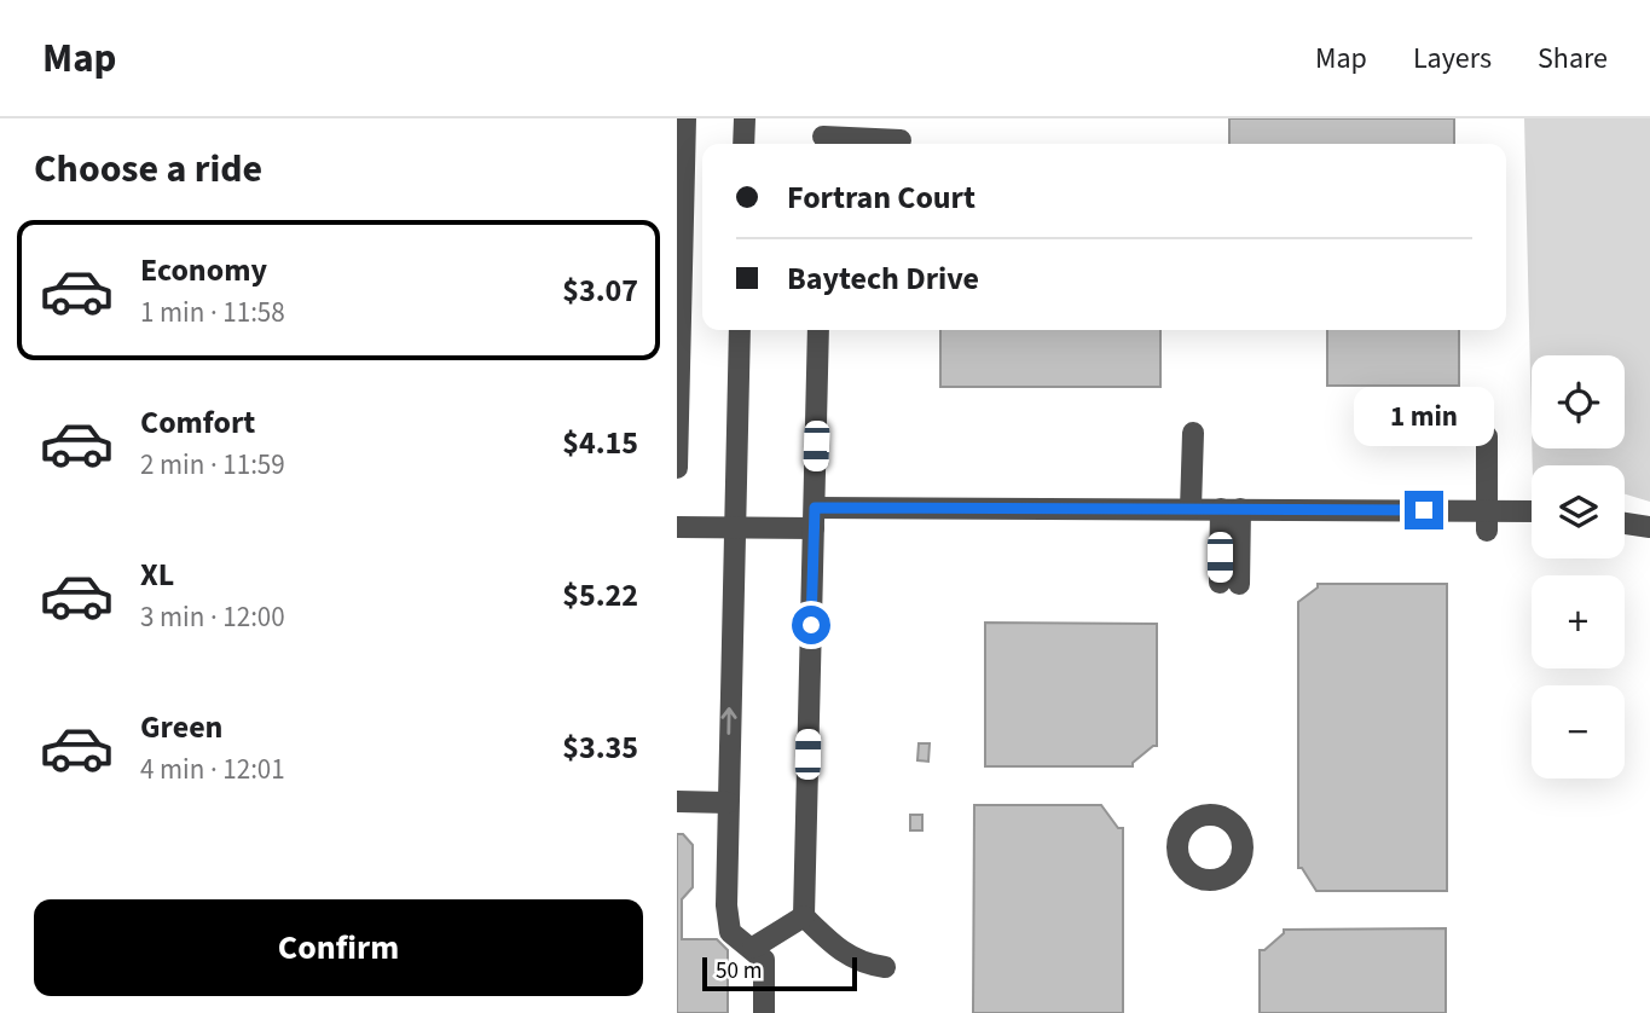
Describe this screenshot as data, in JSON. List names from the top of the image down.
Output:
{
  "scale_bar": "50 m",
  "page": {
    "header": "Map",
    "nav": ["Map", "Layers", "Share"],
    "heading": "Choose a ride",
    "banner": ["Fortran Court", "Baytech Drive"],
    "list": [
      {
        "name": "Economy",
        "note": "1 min · 11:58",
        "value": "$3.07"
      },
      {
        "name": "Comfort",
        "note": "2 min · 11:59",
        "value": "$4.15"
      },
      {
        "name": "XL",
        "note": "3 min · 12:00",
        "value": "$5.22"
      },
      {
        "name": "Green",
        "note": "4 min · 12:01",
        "value": "$3.35"
      }
    ],
    "map_buttons": ["+", "−"],
    "bubble": "1 min",
    "buttons": "Confirm",
    "scale": "50 m"
  }
}
